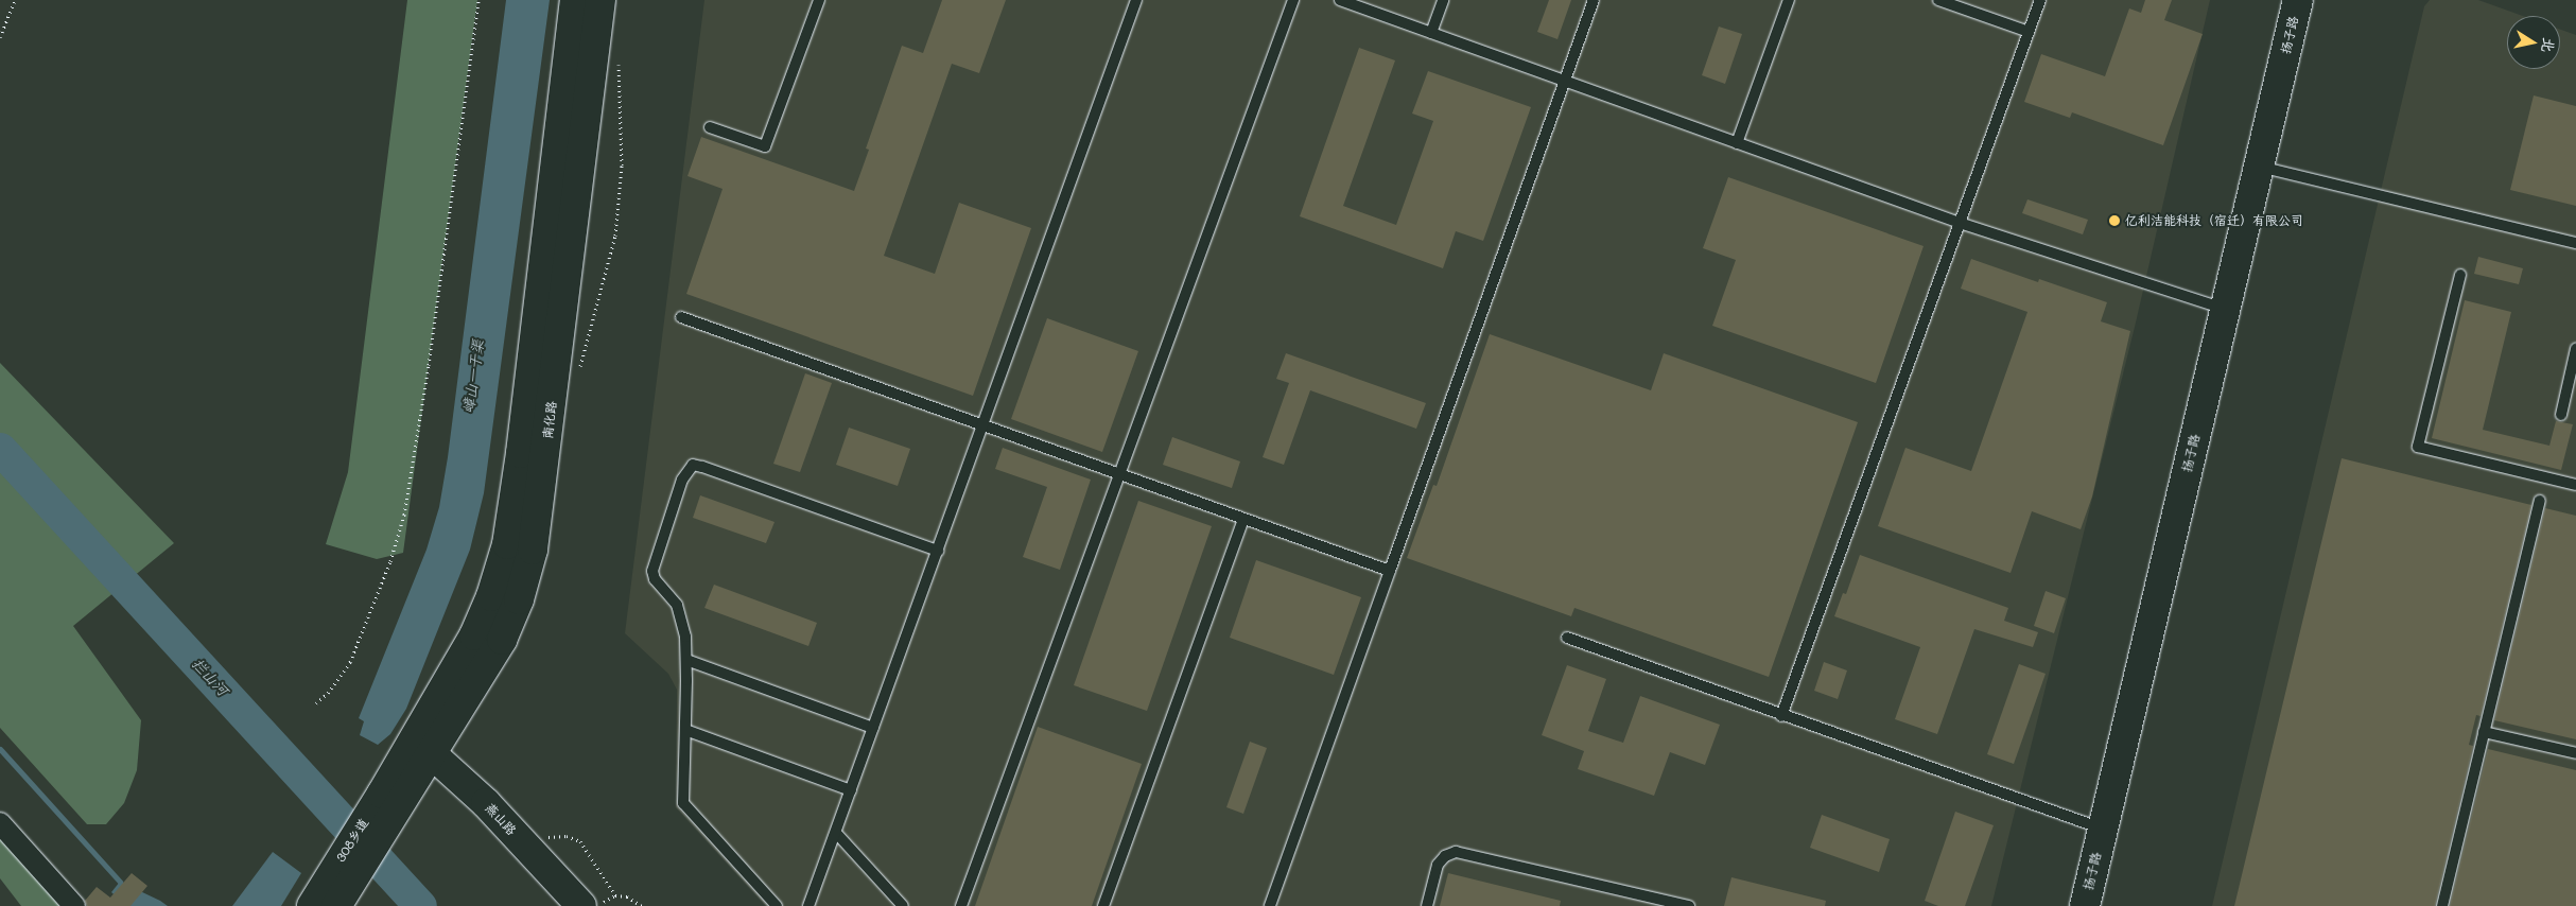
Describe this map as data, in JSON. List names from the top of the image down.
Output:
{
  "streets": {
    "main road": [
      "扬子路",
      "南化路",
      "燕山路",
      "308乡道"
    ]
  },
  "crossings": [
    ["南化路", "燕山路"],
    ["南化路", "308乡道"]
  ],
  "water": ["嶂山一干渠", "拦山河"],
  "places": ["亿利洁能科技（宿迁）有限公司"],
  "north": "right"
}
